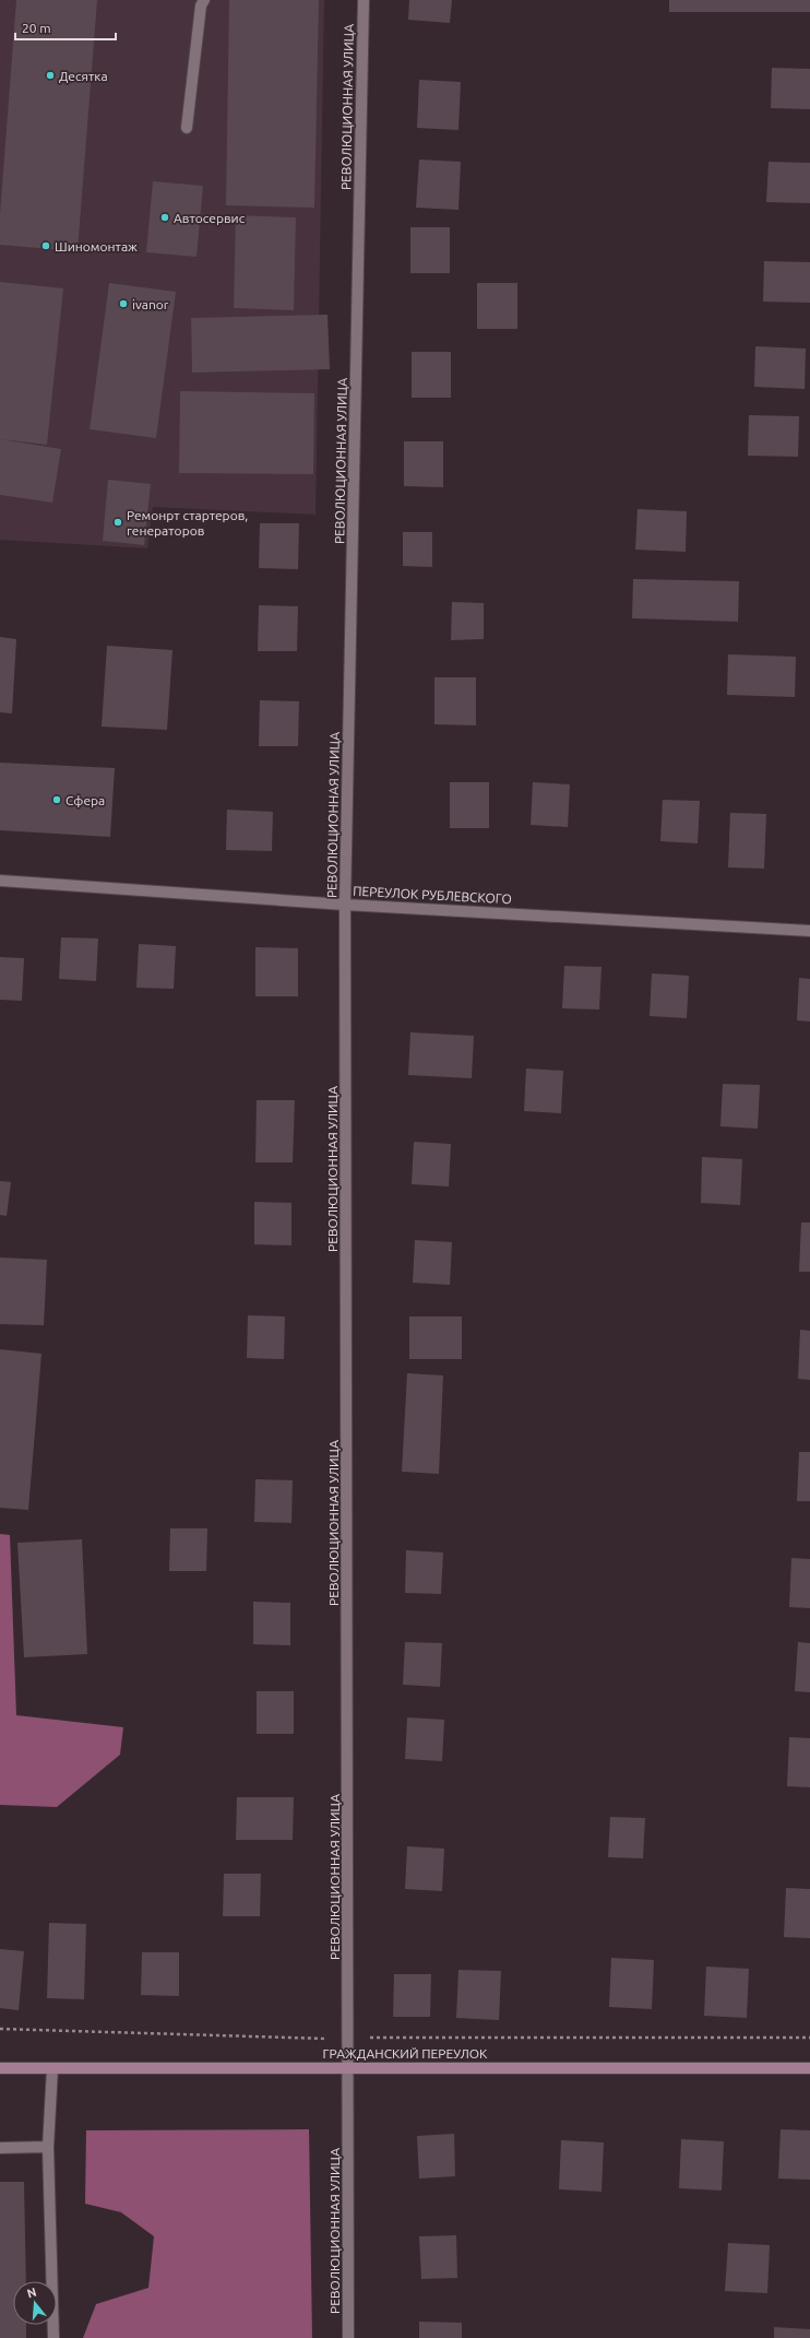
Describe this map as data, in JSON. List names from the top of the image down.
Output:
{
  "streets": {
    "street": ["РЕВОЛЮЦИОННАЯ УЛИЦА", "ПЕРЕУЛОК РУБЛЕВСКОГО", "ГРАЖДАНСКИЙ ПЕРЕУЛОК"]
  },
  "crossings": [
    ["РЕВОЛЮЦИОННАЯ УЛИЦА", "ПЕРЕУЛОК РУБЛЕВСКОГО"],
    ["РЕВОЛЮЦИОННАЯ УЛИЦА", "ГРАЖДАНСКИЙ ПЕРЕУЛОК"]
  ],
  "places": [
    "Десятка",
    "Автосервис",
    "Шиномонтаж",
    "ivanor",
    "Ремонрт стартеров, генераторов",
    "Сфера"
  ],
  "scale_bar": "20 m",
  "north": "top"
}
